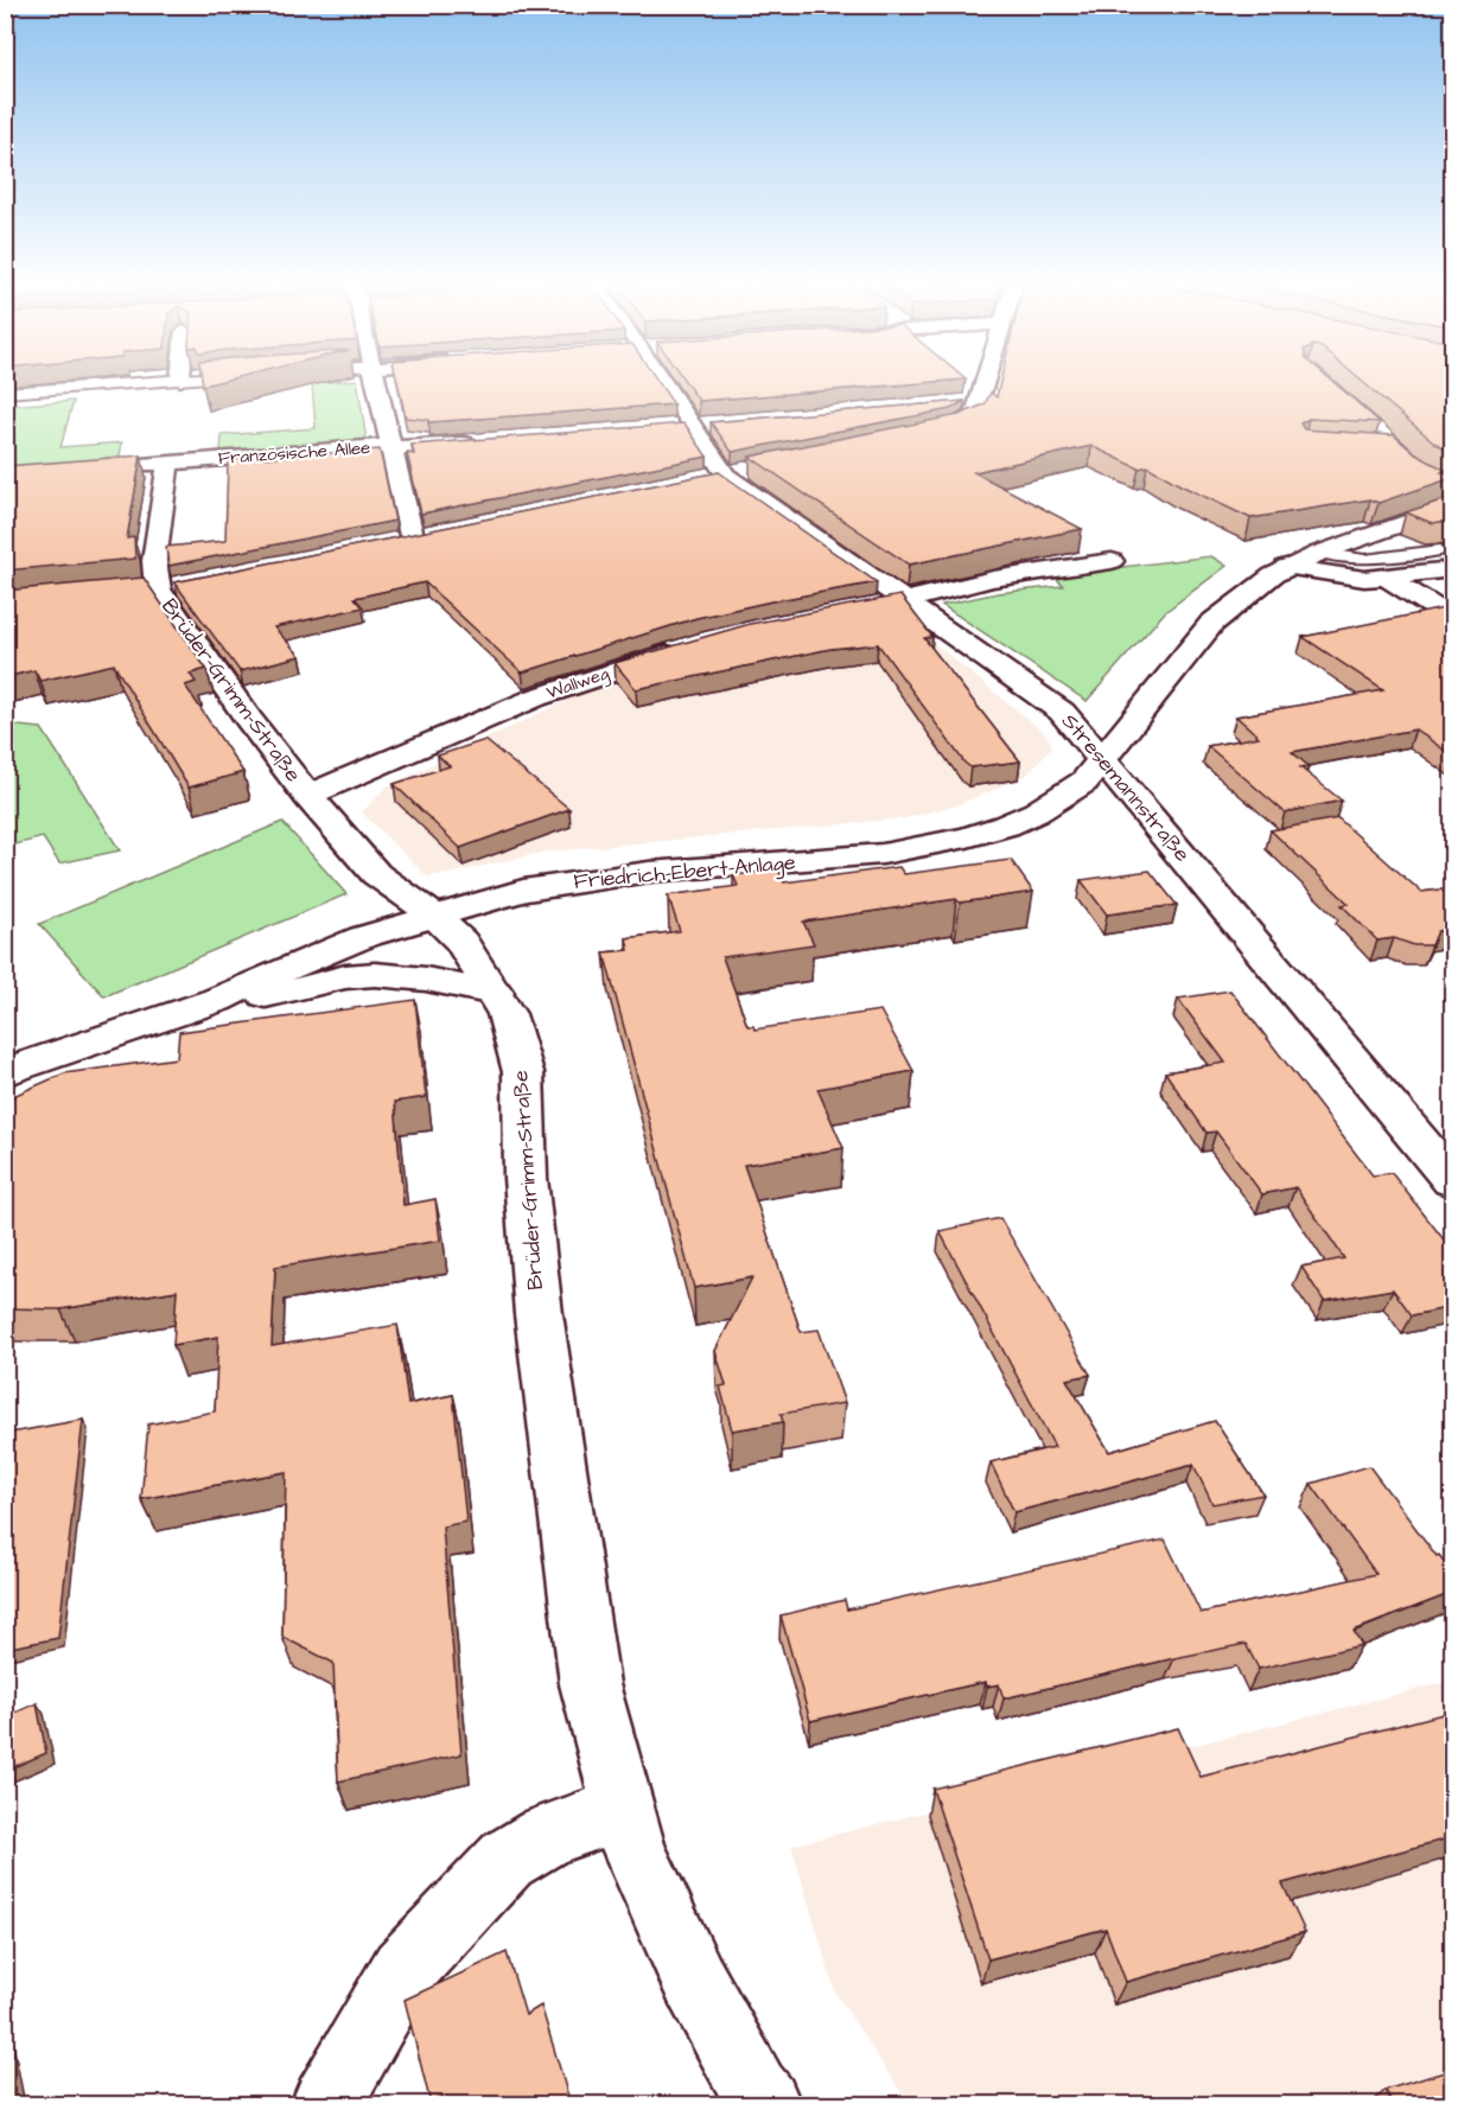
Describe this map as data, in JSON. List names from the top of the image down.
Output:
{
  "streets": {
    "street": [
      "Französische Allee",
      "Wallweg",
      "Brüder-Grimm-Straße",
      "Stresemannstraße",
      "Friedrich-Ebert-Anlage"
    ]
  },
  "crossings": [
    ["Wallweg", "Brüder-Grimm-Straße"],
    ["Brüder-Grimm-Straße", "Friedrich-Ebert-Anlage"],
    ["Stresemannstraße", "Friedrich-Ebert-Anlage"]
  ]
}
